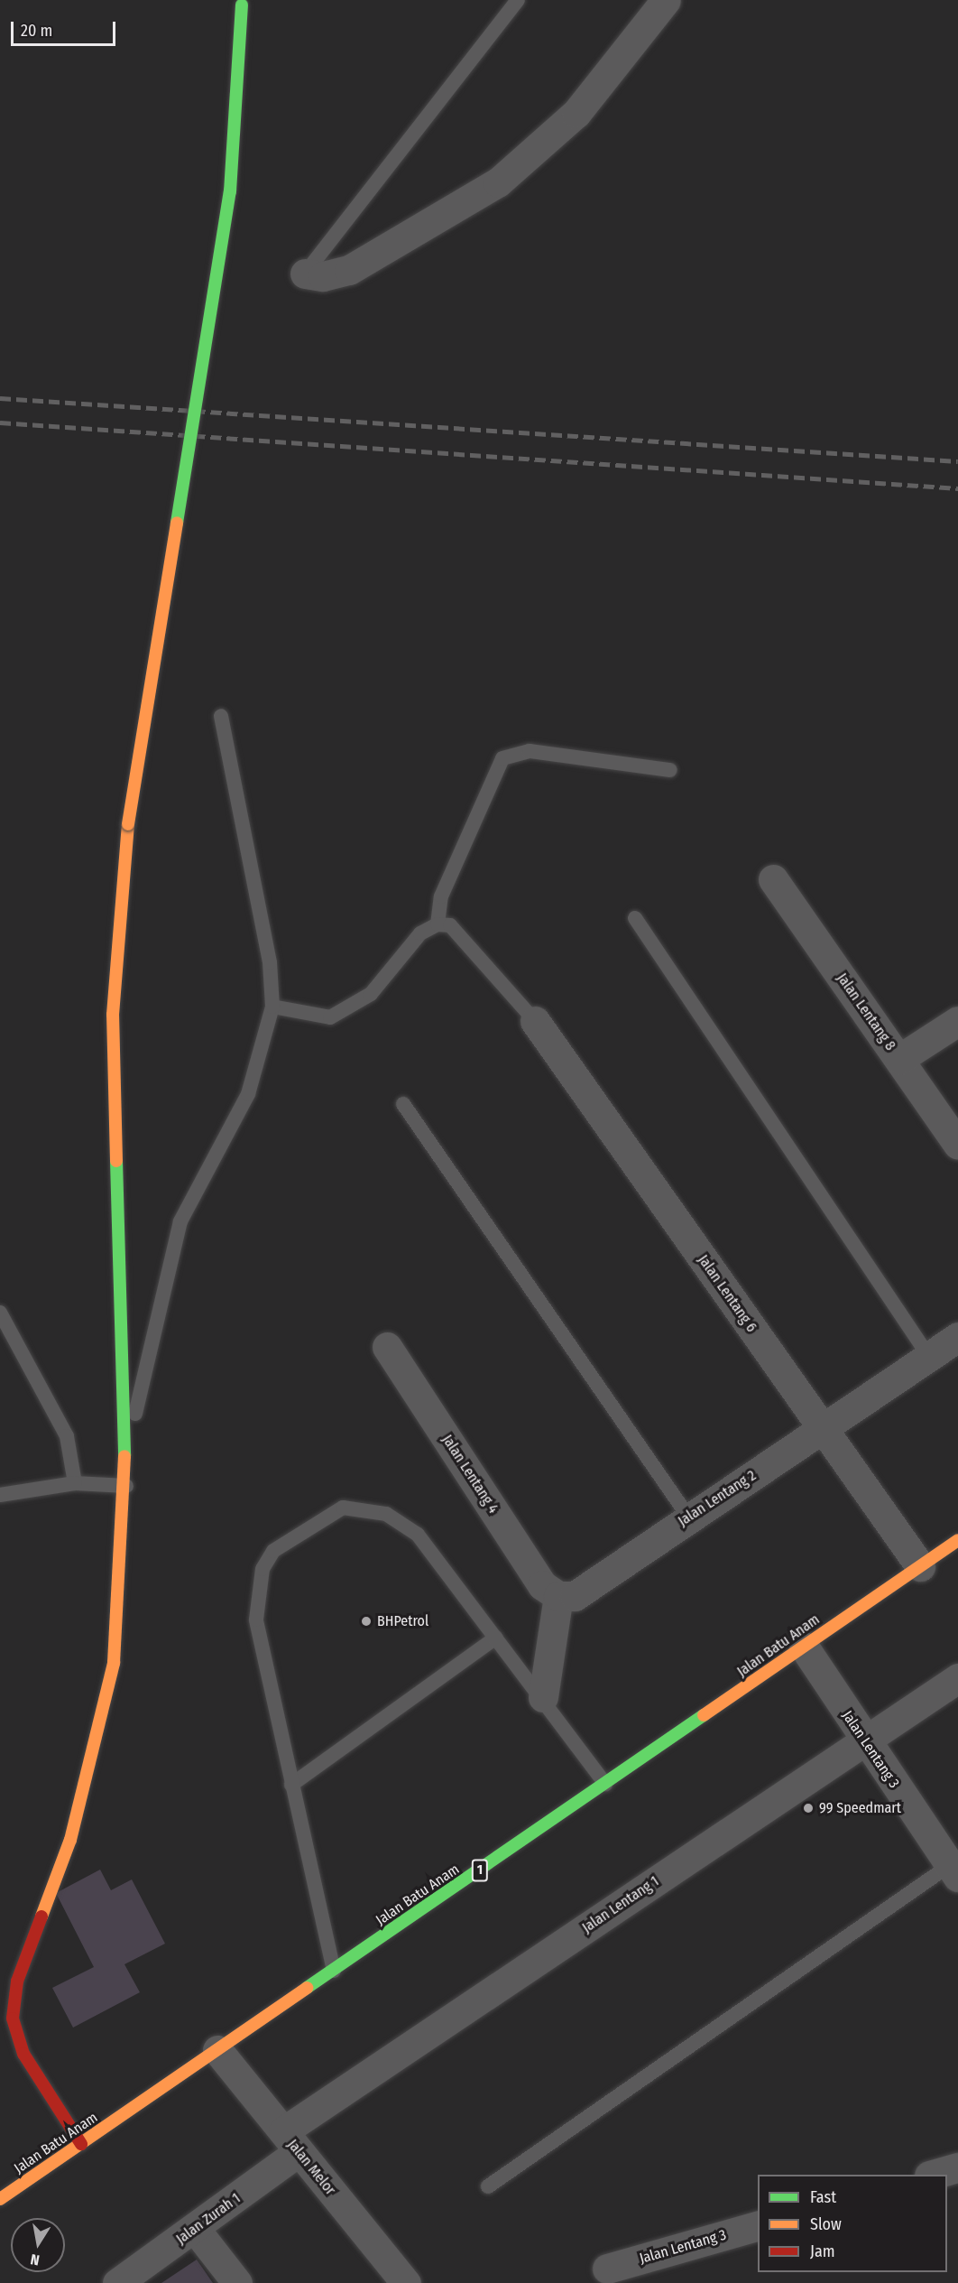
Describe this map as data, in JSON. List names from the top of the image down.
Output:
{
  "streets": {
    "main road": ["Jalan Batu Anam", "1"],
    "street": [
      "Jalan Lentang 8",
      "Jalan Lentang 6",
      "Jalan Lentang 4",
      "Jalan Lentang 2",
      "Jalan Lentang 3",
      "Jalan Lentang 1",
      "Jalan Melor",
      "Jalan Zurah 1"
    ]
  },
  "crossings": [
    ["Jalan Lentang 6", "Jalan Lentang 2"],
    ["Jalan Lentang 6", "Jalan Batu Anam"],
    ["Jalan Lentang 4", "Jalan Lentang 2"],
    ["Jalan Batu Anam", "Jalan Lentang 3"],
    ["Jalan Batu Anam", "Jalan Melor"],
    ["Jalan Lentang 3", "Jalan Lentang 1"],
    ["Jalan Lentang 1", "Jalan Melor"],
    ["Jalan Lentang 1", "Jalan Zurah 1"],
    ["Jalan Melor", "Jalan Zurah 1"]
  ],
  "places": ["BHPetrol", "99 Speedmart"],
  "legend": ["Fast", "Slow", "Jam"],
  "scale_bar": "20 m",
  "north": "bottom"
}
